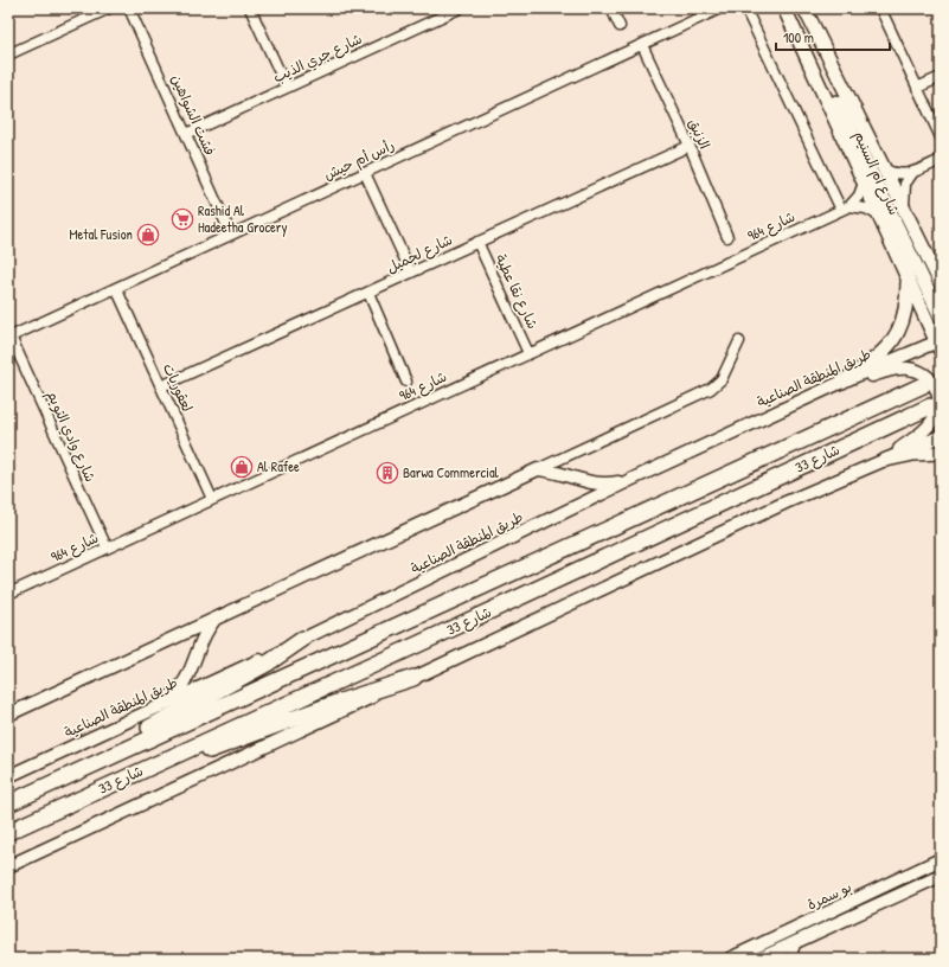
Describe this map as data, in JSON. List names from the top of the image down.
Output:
{
  "streets": {
    "highway": ["شارع 33"],
    "main road": ["شارع ام السنيم"],
    "street": [
      "شارع جري الذيب",
      "فشت الشواهين",
      "الزنبق",
      "رأس أم حيش",
      "شارع 964",
      "شارع لجميل",
      "شارع نقا عطية",
      "طريق المنطقة الصناعية",
      "لعقوريات",
      "شارع وادي التويم",
      "بو سمرة"
    ]
  },
  "crossings": [
    ["شارع جري الذيب", "فشت الشواهين"],
    ["فشت الشواهين", "رأس أم حيش"],
    ["الزنبق", "رأس أم حيش"],
    ["الزنبق", "شارع لجميل"],
    ["رأس أم حيش", "لعقوريات"],
    ["رأس أم حيش", "شارع وادي التويم"],
    ["شارع ام السنيم", "طريق المنطقة الصناعية"],
    ["شارع 964", "شارع نقا عطية"],
    ["شارع 964", "لعقوريات"],
    ["شارع 964", "شارع وادي التويم"],
    ["شارع لجميل", "شارع نقا عطية"],
    ["شارع لجميل", "لعقوريات"]
  ],
  "places": {
    "supermarket": ["Rashid Al Hadeetha Grocery"],
    "shop": ["Metal Fusion", "Al Rafee"],
    "building": ["Barwa Commercial"]
  },
  "scale_bar": "100 m"
}
